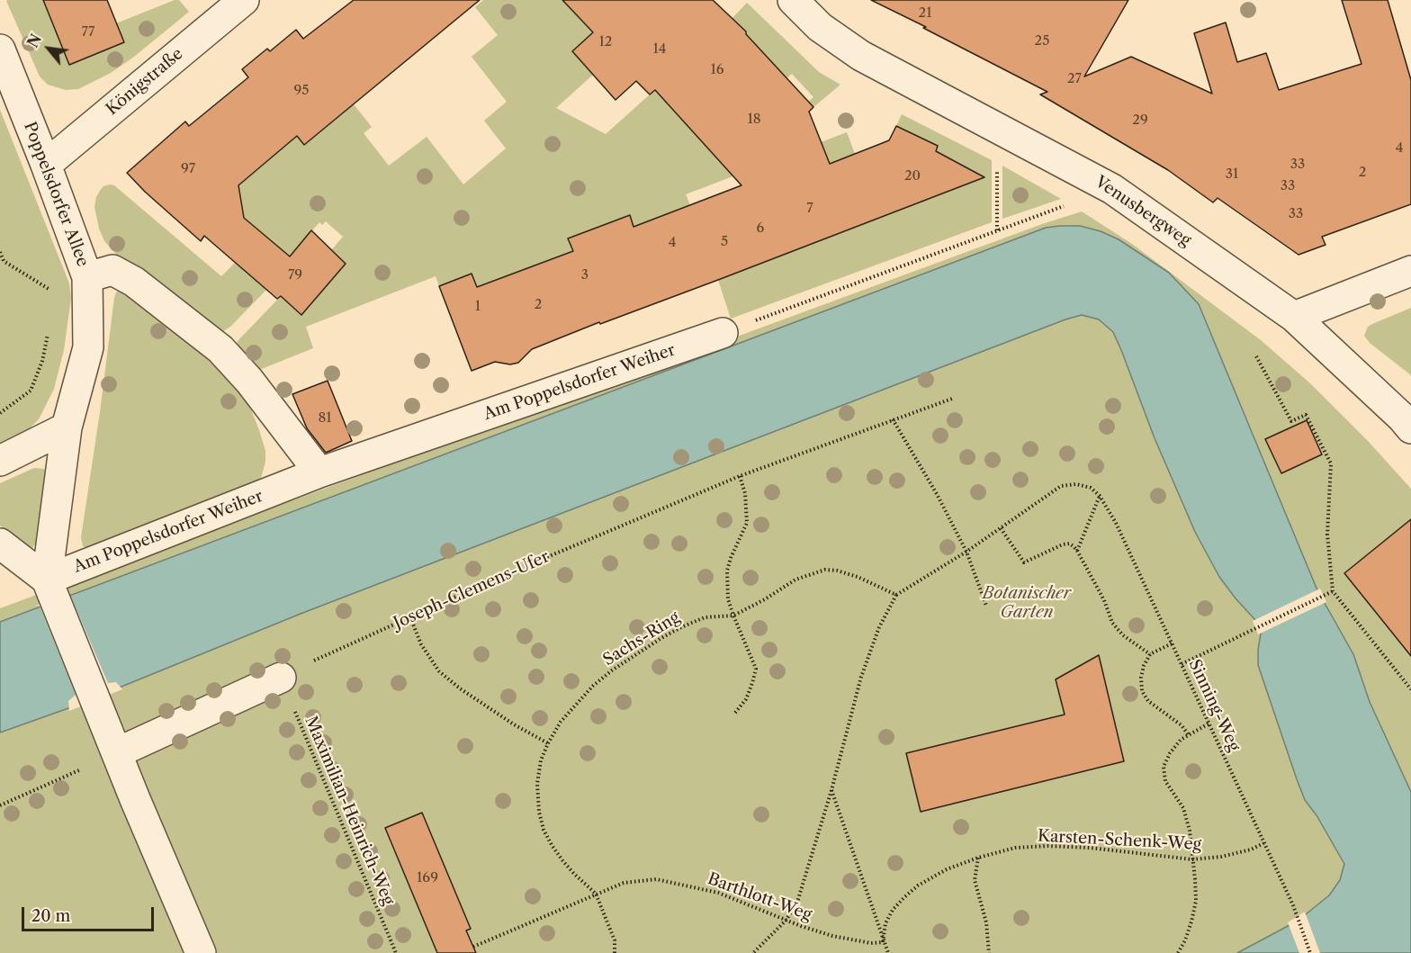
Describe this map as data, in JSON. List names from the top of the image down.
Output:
{
  "streets": {
    "street": [
      "Königstraße",
      "Poppelsdorfer Allee",
      "Venusbergweg",
      "Am Poppelsdorfer Weiher"
    ],
    "path": [
      "Joseph-Clemens-Ufer",
      "Sachs-Ring",
      "Sinning-Weg",
      "Maximilian-Heinrich-Weg",
      "Karsten-Schenk-Weg",
      "Barthlott-Weg"
    ]
  },
  "crossings": [
    ["Königstraße", "Poppelsdorfer Allee"],
    ["Poppelsdorfer Allee", "Am Poppelsdorfer Weiher"],
    ["Joseph-Clemens-Ufer", "Maximilian-Heinrich-Weg"],
    ["Sachs-Ring", "Barthlott-Weg"],
    ["Sinning-Weg", "Karsten-Schenk-Weg"],
    ["Karsten-Schenk-Weg", "Barthlott-Weg"]
  ],
  "parks": ["Botanischer Garten"],
  "house_numbers": [
    "21",
    "77",
    "25",
    "12",
    "14",
    "16",
    "27",
    "95",
    "18",
    "29",
    "4",
    "33",
    "97",
    "2",
    "31",
    "20",
    "33",
    "7",
    "33",
    "6",
    "5",
    "4",
    "79",
    "3",
    "2",
    "1",
    "81",
    "169"
  ],
  "scale_bar": "20 m",
  "north": "top left"
}
